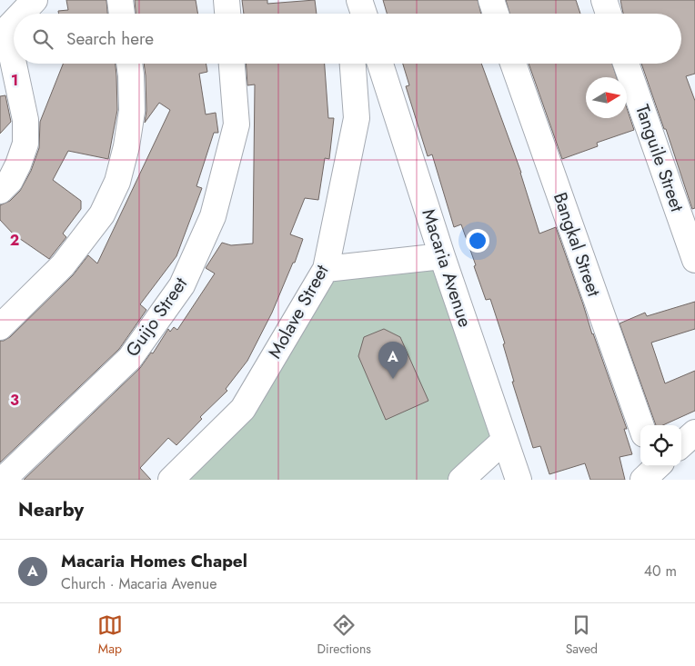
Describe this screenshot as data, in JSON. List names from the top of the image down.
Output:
{
  "streets": {
    "street": [
      "Tanguile Street",
      "Bangkal Street",
      "Macaria Avenue",
      "Molave Street",
      "Guijo Street"
    ]
  },
  "north": "right",
  "page": {
    "search": "Search here",
    "pins": "A",
    "heading": "Nearby",
    "list": [
      {
        "mark": "A",
        "name": "Macaria Homes Chapel",
        "note": "Church · Macaria Avenue",
        "value": "40 m"
      }
    ],
    "nav": ["Map", "Directions", "Saved"]
  },
  "grid": {
    "rows": ["1", "2", "3"]
  }
}
